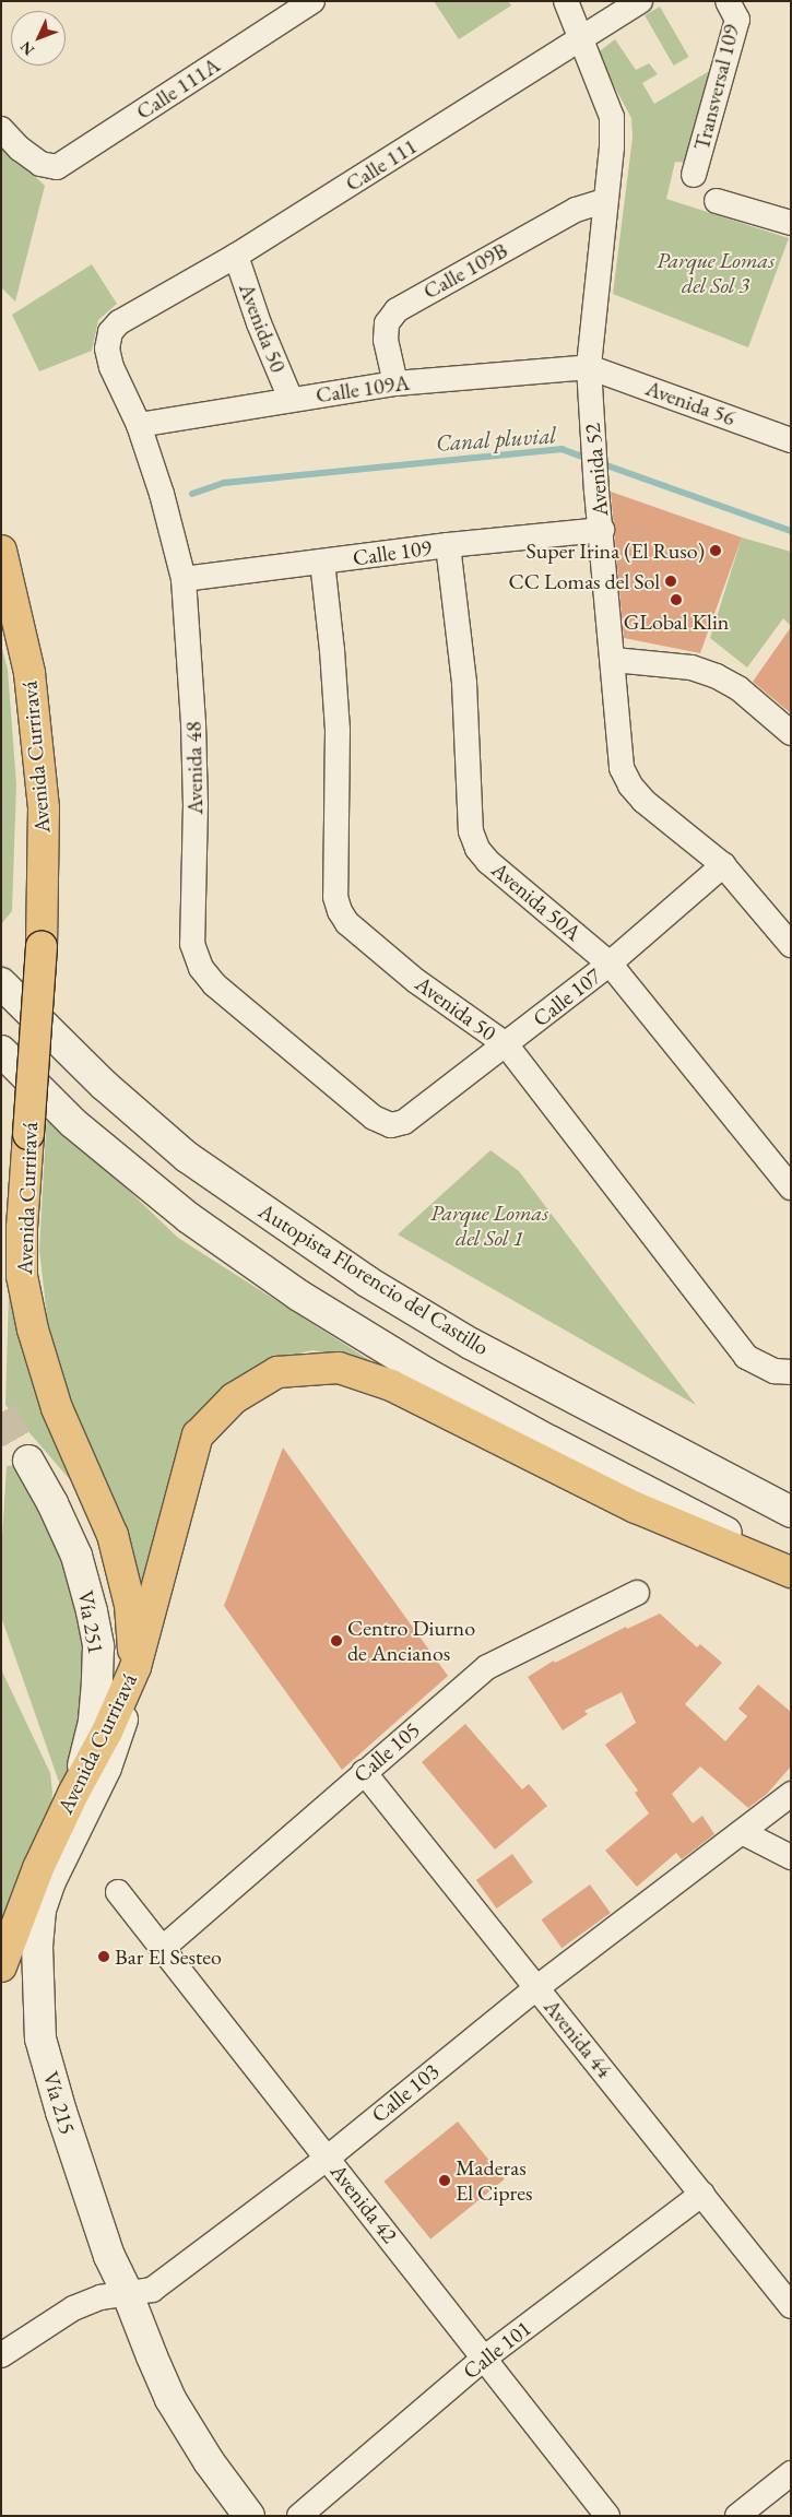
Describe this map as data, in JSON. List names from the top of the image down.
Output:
{
  "streets": {
    "highway": ["Avenida Curriravá"],
    "main road": ["Autopista Florencio del Castillo", "Vía 251", "Vía 215"],
    "street": [
      "Transversal 109",
      "Calle 111A",
      "Calle 111",
      "Calle 109B",
      "Avenida 50",
      "Calle 109A",
      "Avenida 56",
      "Avenida 52",
      "Calle 109",
      "Avenida 48",
      "Avenida 50A",
      "Calle 107",
      "Calle 105",
      "Avenida 44",
      "Calle 103",
      "Avenida 42",
      "Calle 101"
    ]
  },
  "crossings": [
    ["Calle 111", "Avenida 50"],
    ["Calle 111", "Avenida 52"],
    ["Calle 111", "Avenida 48"],
    ["Calle 109B", "Calle 109A"],
    ["Calle 109B", "Avenida 52"],
    ["Avenida 50", "Calle 109A"],
    ["Avenida 50", "Calle 109"],
    ["Avenida 50", "Calle 107"],
    ["Calle 109A", "Avenida 56"],
    ["Calle 109A", "Avenida 52"],
    ["Calle 109A", "Avenida 48"],
    ["Avenida 56", "Avenida 52"],
    ["Avenida 52", "Calle 109"],
    ["Avenida 52", "Calle 107"],
    ["Calle 109", "Avenida 48"],
    ["Calle 109", "Avenida 50A"],
    ["Avenida Curriravá", "Vía 251"],
    ["Avenida Curriravá", "Vía 215"],
    ["Avenida 48", "Calle 107"],
    ["Avenida 50A", "Calle 107"],
    ["Calle 105", "Avenida 44"],
    ["Calle 105", "Avenida 42"],
    ["Avenida 44", "Calle 103"],
    ["Avenida 44", "Calle 101"],
    ["Calle 103", "Vía 215"],
    ["Calle 103", "Avenida 42"],
    ["Avenida 42", "Calle 101"]
  ],
  "water": ["Canal pluvial"],
  "parks": ["Parque Lomas del Sol 3", "Parque Lomas del Sol 1"],
  "places": [
    "Super Irina (El Ruso)",
    "CC Lomas del Sol",
    "GLobal Klin",
    "Centro Diurno de Ancianos",
    "Bar El Sesteo",
    "Maderas El Cipres"
  ],
  "north": "bottom left"
}
